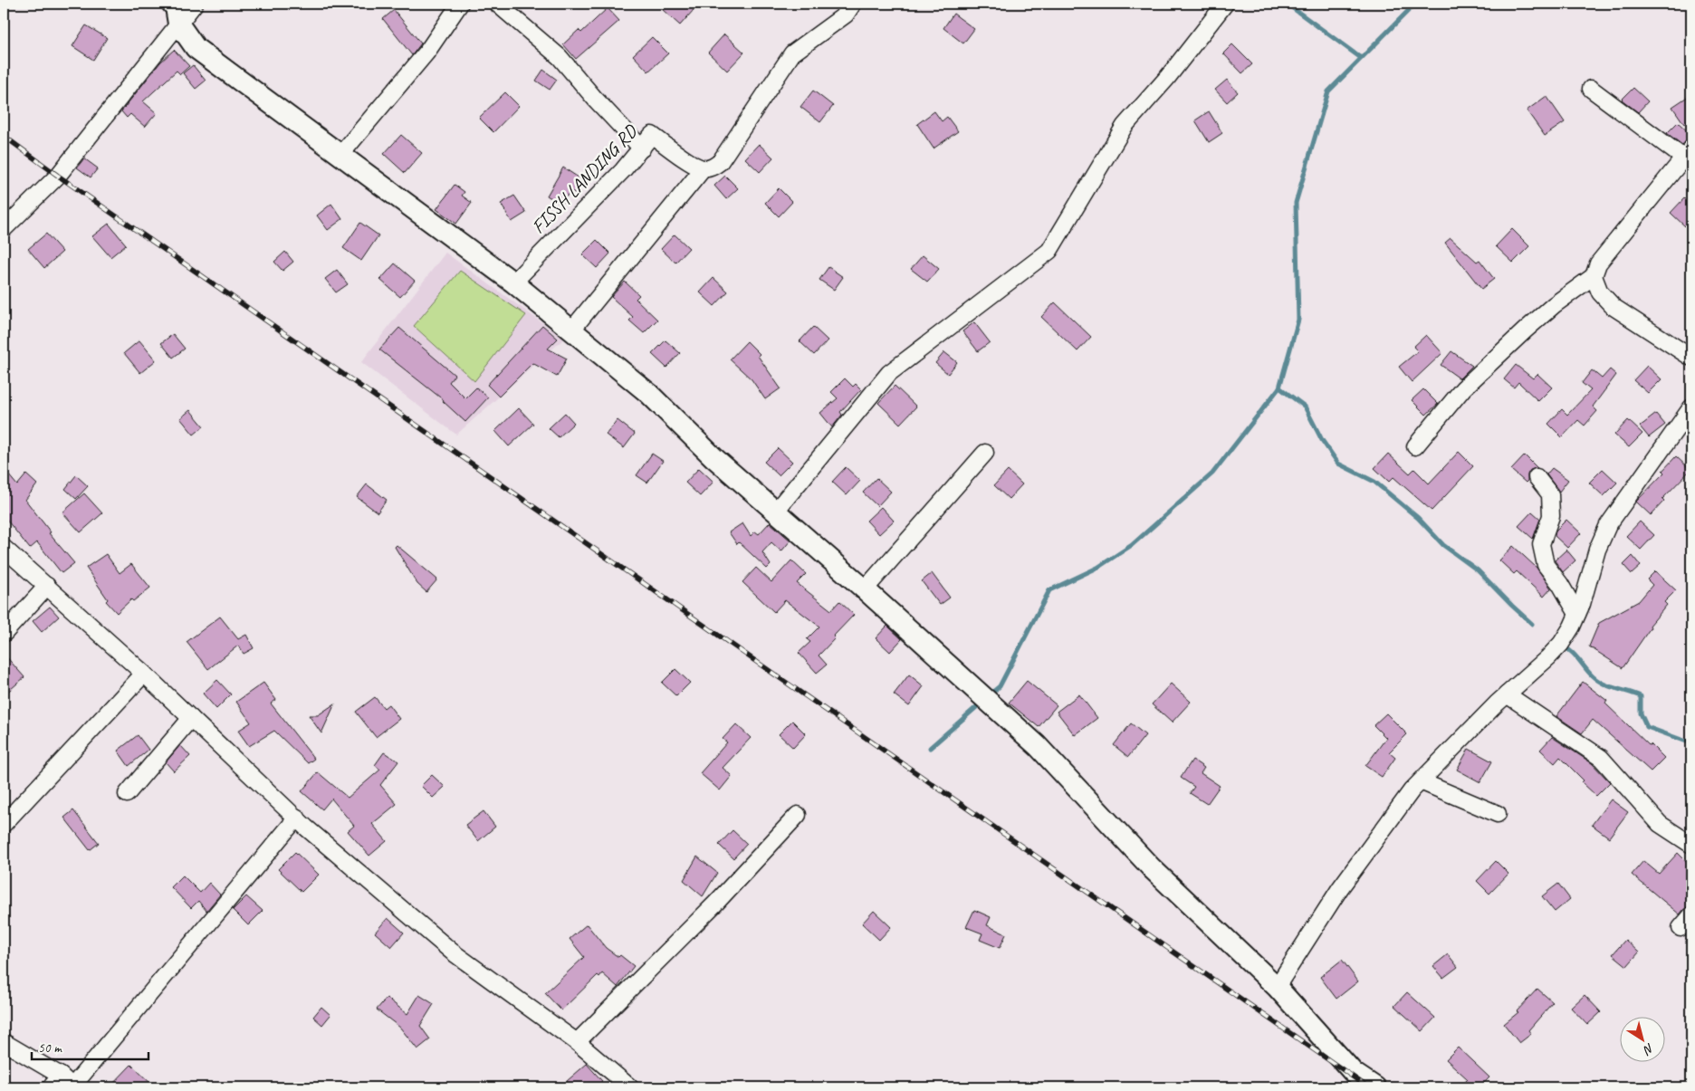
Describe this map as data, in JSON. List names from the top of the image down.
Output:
{
  "streets": {
    "street": ["FISSH LANDING RD"]
  },
  "scale_bar": "50 m",
  "north": "bottom right"
}
